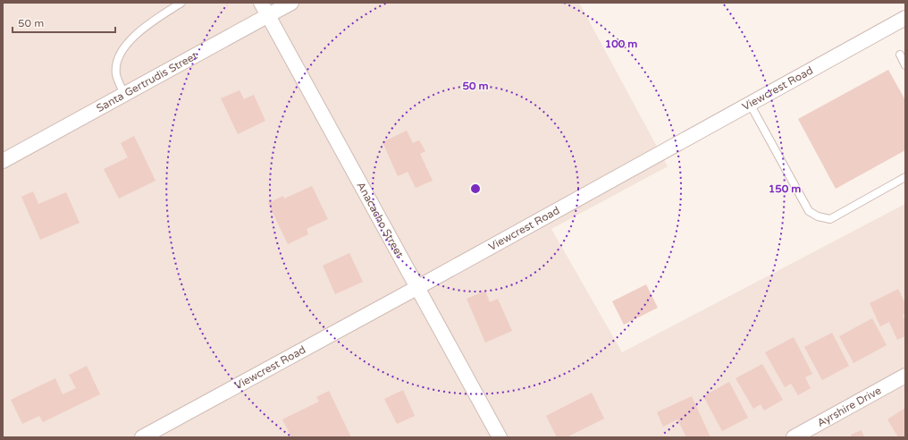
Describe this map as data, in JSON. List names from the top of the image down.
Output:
{
  "streets": {
    "street": [
      "Santa Gertrudis Street",
      "Viewcrest Road",
      "Anacacho Street",
      "Ayrshire Drive"
    ]
  },
  "crossings": [
    ["Santa Gertrudis Street", "Anacacho Street"],
    ["Viewcrest Road", "Anacacho Street"]
  ],
  "scale_bar": "50 m",
  "rings": ["100 m", "50 m", "150 m"]
}
